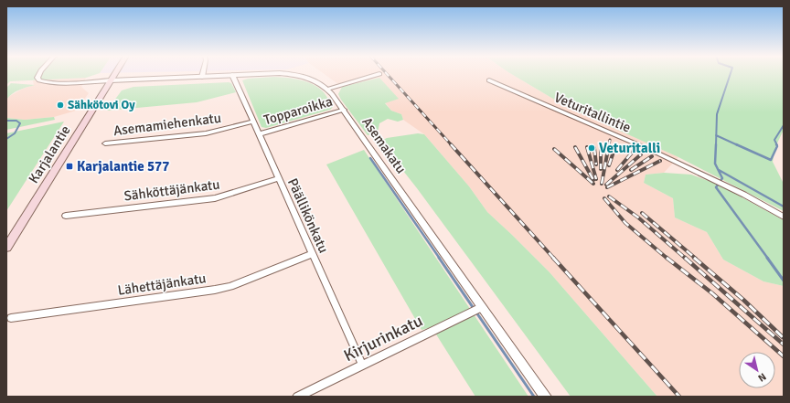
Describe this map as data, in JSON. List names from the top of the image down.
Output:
{
  "streets": {
    "main road": ["Karjalantie"],
    "street": [
      "Topparoikka",
      "Veturitallintie",
      "Asemamiehenkatu",
      "Asemakatu",
      "Sähköttäjänkatu",
      "Päällikönkatu",
      "Lähettäjänkatu",
      "Kirjurinkatu"
    ]
  },
  "crossings": [
    ["Topparoikka", "Asemakatu"],
    ["Topparoikka", "Päällikönkatu"],
    ["Asemamiehenkatu", "Päällikönkatu"],
    ["Asemakatu", "Karjalantie"],
    ["Asemakatu", "Päällikönkatu"],
    ["Asemakatu", "Kirjurinkatu"],
    ["Sähköttäjänkatu", "Päällikönkatu"],
    ["Päällikönkatu", "Lähettäjänkatu"],
    ["Päällikönkatu", "Kirjurinkatu"]
  ],
  "places": {
    "other": ["Sähkötovi Oy", "Veturitalli"],
    "transit": ["Karjalantie 577"]
  },
  "north": "bottom right"
}
